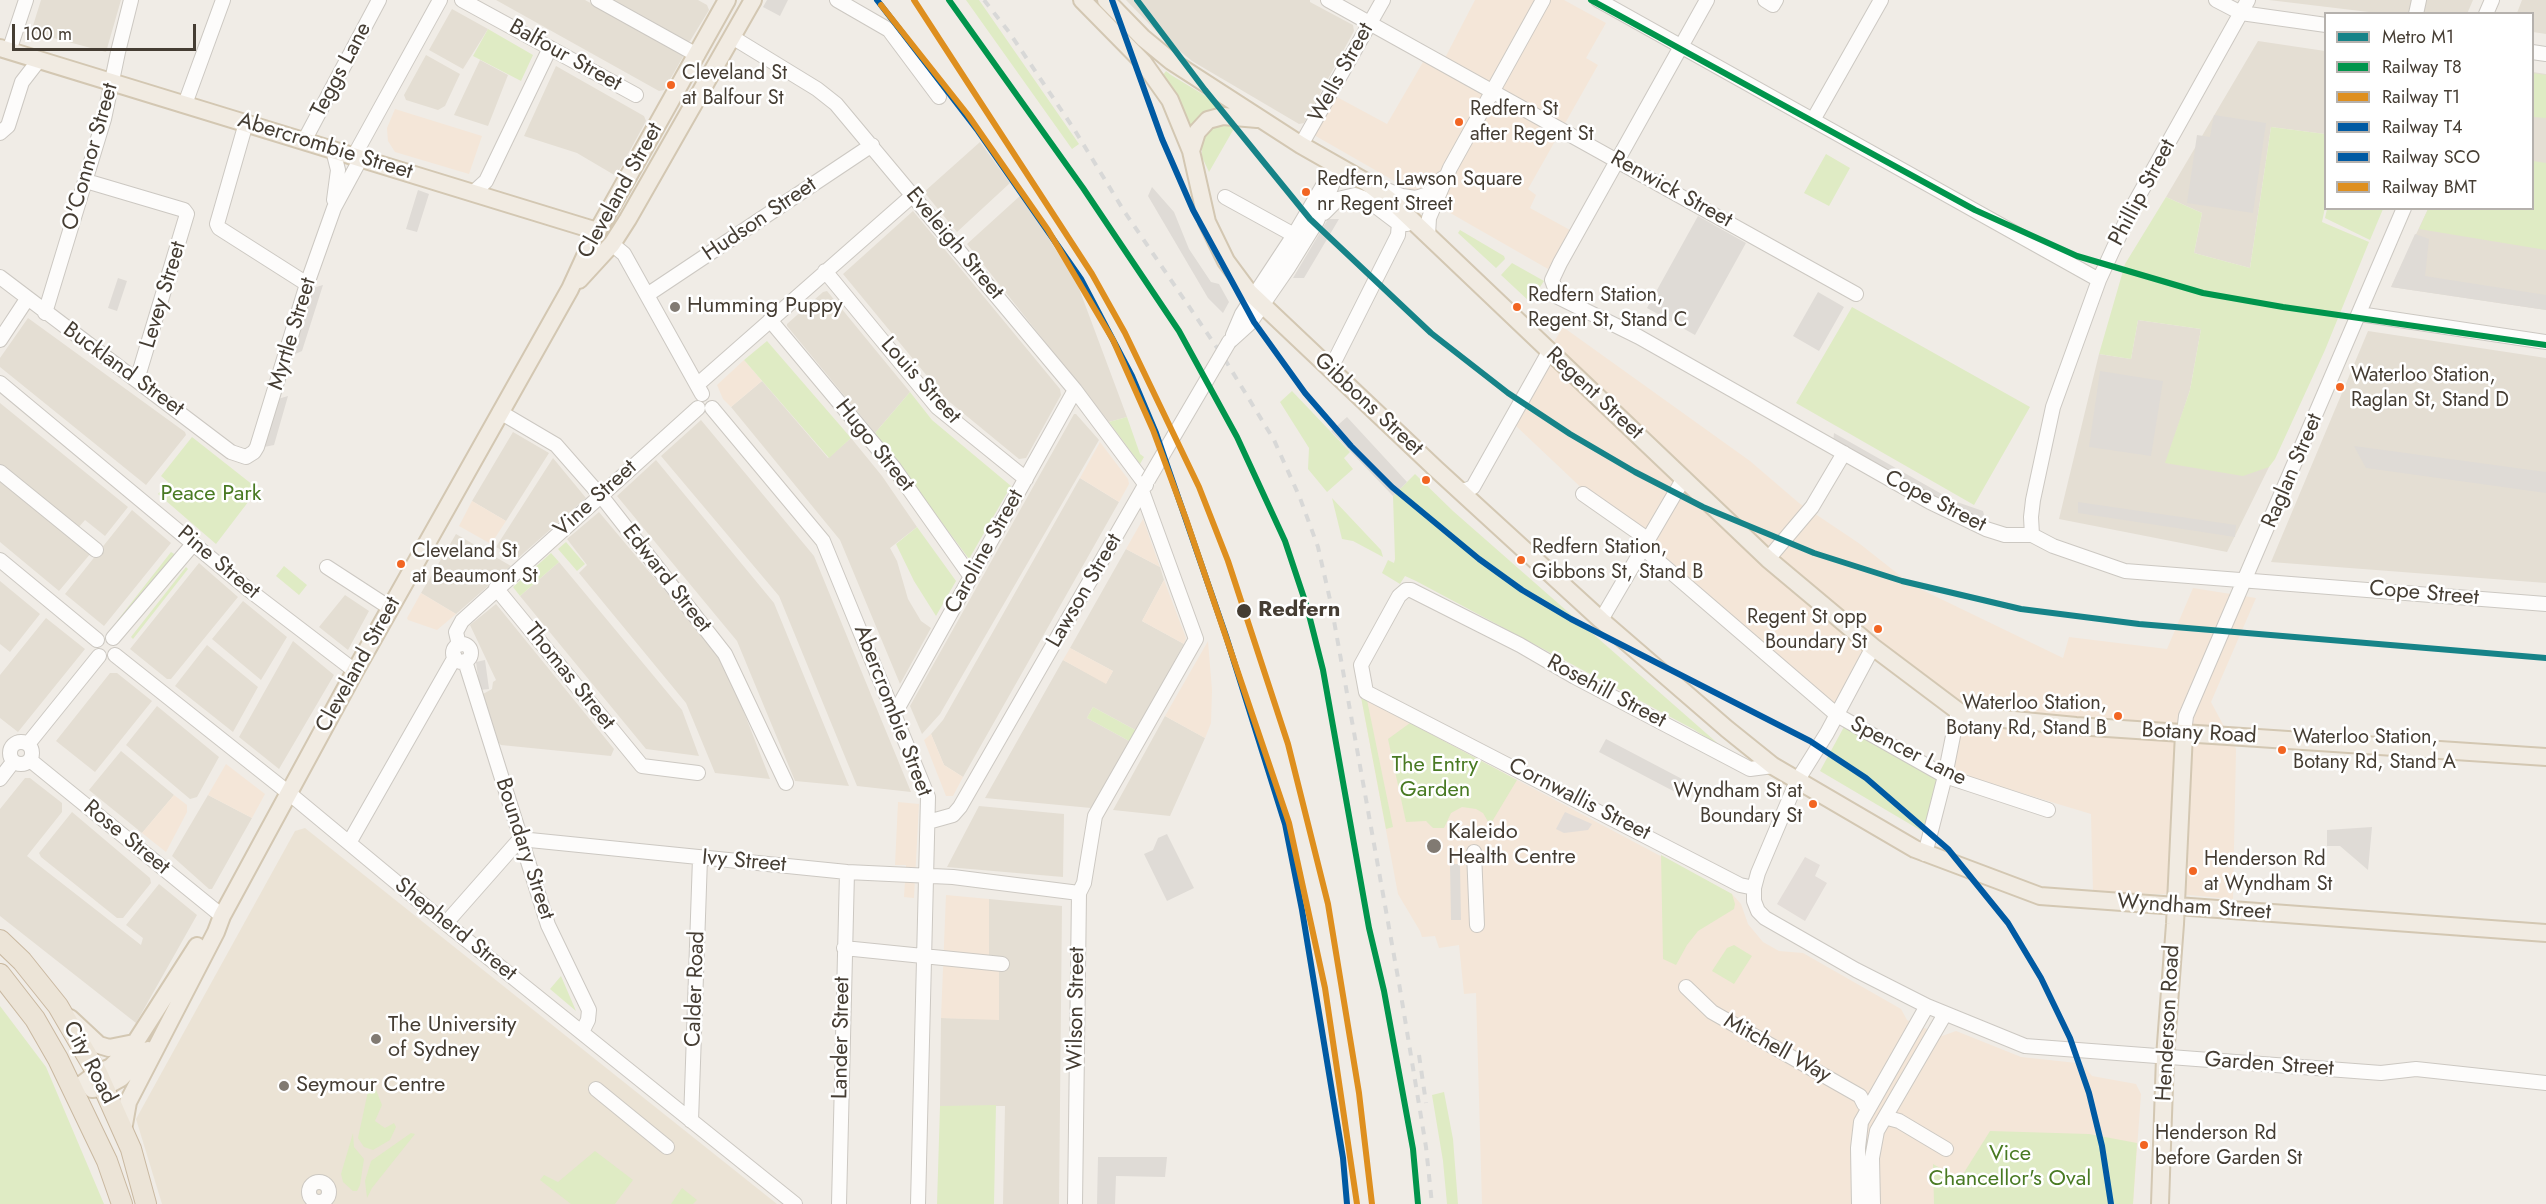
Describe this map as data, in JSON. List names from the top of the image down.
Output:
{
  "streets": {
    "highway": ["City Road"],
    "main road": [
      "Abercrombie Street",
      "Cleveland Street",
      "Regent Street",
      "Gibbons Street",
      "Botany Road",
      "Wyndham Street",
      "Henderson Road"
    ],
    "street": [
      "Balfour Street",
      "Teggs Lane",
      "Wells Street",
      "O'Connor Street",
      "Renwick Street",
      "Phillip Street",
      "Hudson Street",
      "Eveleigh Street",
      "Levey Street",
      "Myrtle Street",
      "Buckland Street",
      "Louis Street",
      "Hugo Street",
      "Raglan Street",
      "Vine Street",
      "Cope Street",
      "Caroline Street",
      "Pine Street",
      "Edward Street",
      "Lawson Street",
      "Thomas Street",
      "Rosehill Street",
      "Spencer Lane",
      "Cornwallis Street",
      "Rose Street",
      "Boundary Street",
      "Ivy Street",
      "Shepherd Street",
      "Calder Road",
      "Wilson Street",
      "Lander Street",
      "Mitchell Way",
      "Garden Street"
    ]
  },
  "crossings": [
    ["Teggs Lane", "Abercrombie Street"],
    ["Wells Street", "Renwick Street"],
    ["Wells Street", "Regent Street"],
    ["Abercrombie Street", "O'Connor Street"],
    ["Abercrombie Street", "Cleveland Street"],
    ["Abercrombie Street", "Levey Street"],
    ["Abercrombie Street", "Myrtle Street"],
    ["Abercrombie Street", "Vine Street"],
    ["Abercrombie Street", "Caroline Street"],
    ["Abercrombie Street", "Lawson Street"],
    ["Abercrombie Street", "Ivy Street"],
    ["O'Connor Street", "Levey Street"],
    ["O'Connor Street", "Buckland Street"],
    ["Renwick Street", "Cope Street"],
    ["Cleveland Street", "Eveleigh Street"],
    ["Cleveland Street", "Pine Street"],
    ["Cleveland Street", "Edward Street"],
    ["Cleveland Street", "Rose Street"],
    ["Cleveland Street", "Shepherd Street"],
    ["Cleveland Street", "City Road"],
    ["Phillip Street", "Cope Street"],
    ["Hudson Street", "Eveleigh Street"],
    ["Eveleigh Street", "Caroline Street"],
    ["Eveleigh Street", "Lawson Street"],
    ["Eveleigh Street", "Wilson Street"],
    ["Levey Street", "Myrtle Street"],
    ["Levey Street", "Buckland Street"],
    ["Myrtle Street", "Buckland Street"],
    ["Louis Street", "Caroline Street"],
    ["Regent Street", "Botany Road"],
    ["Gibbons Street", "Lawson Street"],
    ["Gibbons Street", "Rosehill Street"],
    ["Gibbons Street", "Wyndham Street"],
    ["Hugo Street", "Caroline Street"],
    ["Raglan Street", "Cope Street"],
    ["Raglan Street", "Botany Road"],
    ["Raglan Street", "Henderson Road"],
    ["Vine Street", "Edward Street"],
    ["Vine Street", "Thomas Street"],
    ["Vine Street", "Boundary Street"],
    ["Vine Street", "Shepherd Street"],
    ["Rosehill Street", "Cornwallis Street"],
    ["Botany Road", "Henderson Road"],
    ["Cornwallis Street", "Garden Street"],
    ["Boundary Street", "Ivy Street"],
    ["Boundary Street", "Shepherd Street"],
    ["Ivy Street", "Calder Road"],
    ["Ivy Street", "Wilson Street"],
    ["Ivy Street", "Lander Street"],
    ["Wyndham Street", "Henderson Road"],
    ["Shepherd Street", "Calder Road"],
    ["Henderson Road", "Garden Street"]
  ],
  "parks": ["Peace Park", "The Entry Garden", "Vice Chancellor's Oval"],
  "places": [
    "Cleveland St at Balfour St",
    "Redfern St after Regent St",
    "Redfern, Lawson Square nr Regent Street",
    "Humming Puppy",
    "Redfern Station, Regent St, Stand C",
    "Waterloo Station, Raglan St, Stand D",
    "Redfern Station, Gibbons St, Stand B",
    "Cleveland St at Beaumont St",
    "Redfern",
    "Regent St opp Boundary St",
    "Waterloo Station, Botany Rd, Stand B",
    "Waterloo Station, Botany Rd, Stand A",
    "Wyndham St at Boundary St",
    "Kaleido Health Centre",
    "Henderson Rd at Wyndham St",
    "The University of Sydney",
    "Seymour Centre",
    "Henderson Rd before Garden St"
  ],
  "lines": [
    "metro line M1",
    "rail line T8",
    "rail line T1",
    "rail line T4",
    "rail line SCO",
    "rail line BMT"
  ],
  "legend": [
    "Metro M1",
    "Railway T8",
    "Railway T1",
    "Railway T4",
    "Railway SCO",
    "Railway BMT"
  ],
  "scale_bar": "100 m"
}
